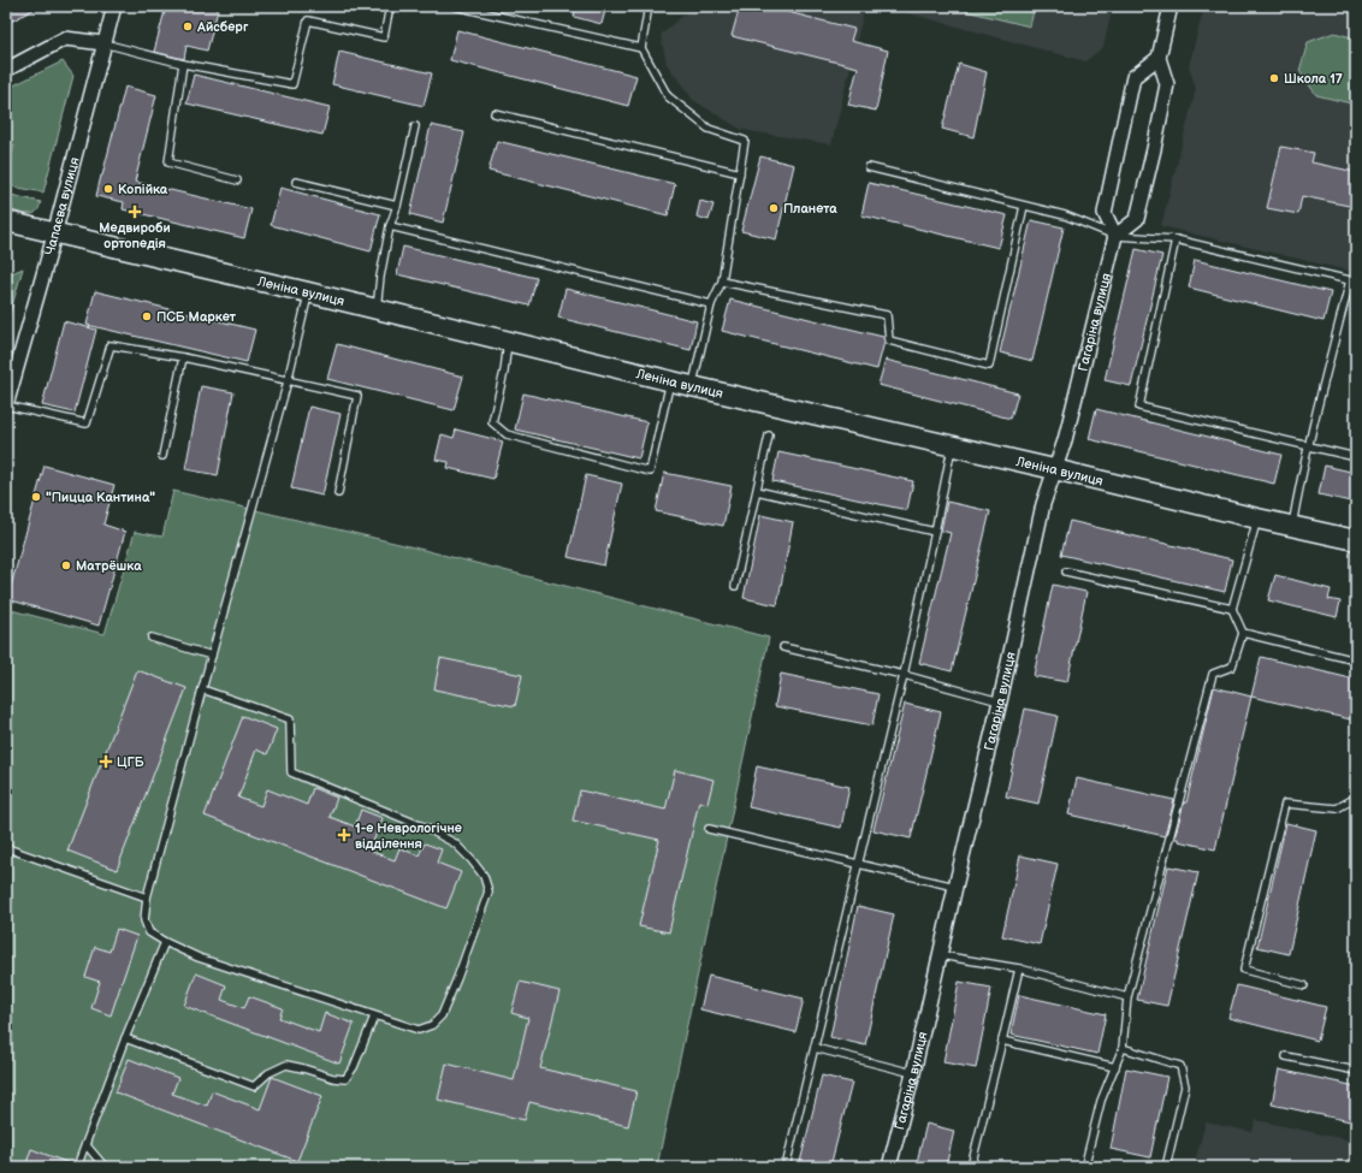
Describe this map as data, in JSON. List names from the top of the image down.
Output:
{
  "streets": {
    "street": ["Чапаєва вулиця", "Леніна вулиця", "Гагаріна вулиця"]
  },
  "crossings": [
    ["Чапаєва вулиця", "Леніна вулиця"],
    ["Леніна вулиця", "Гагаріна вулиця"]
  ],
  "places": {
    "other": [
      "Айсберг",
      "Школа 17",
      "Копійка",
      "Планета",
      "ПСБ Маркет",
      "\"Пицца Кантина\"",
      "Матрёшка"
    ],
    "health": ["Медвироби ортопедія", "ЦГБ", "1-е Неврологічне відділення"]
  }
}
